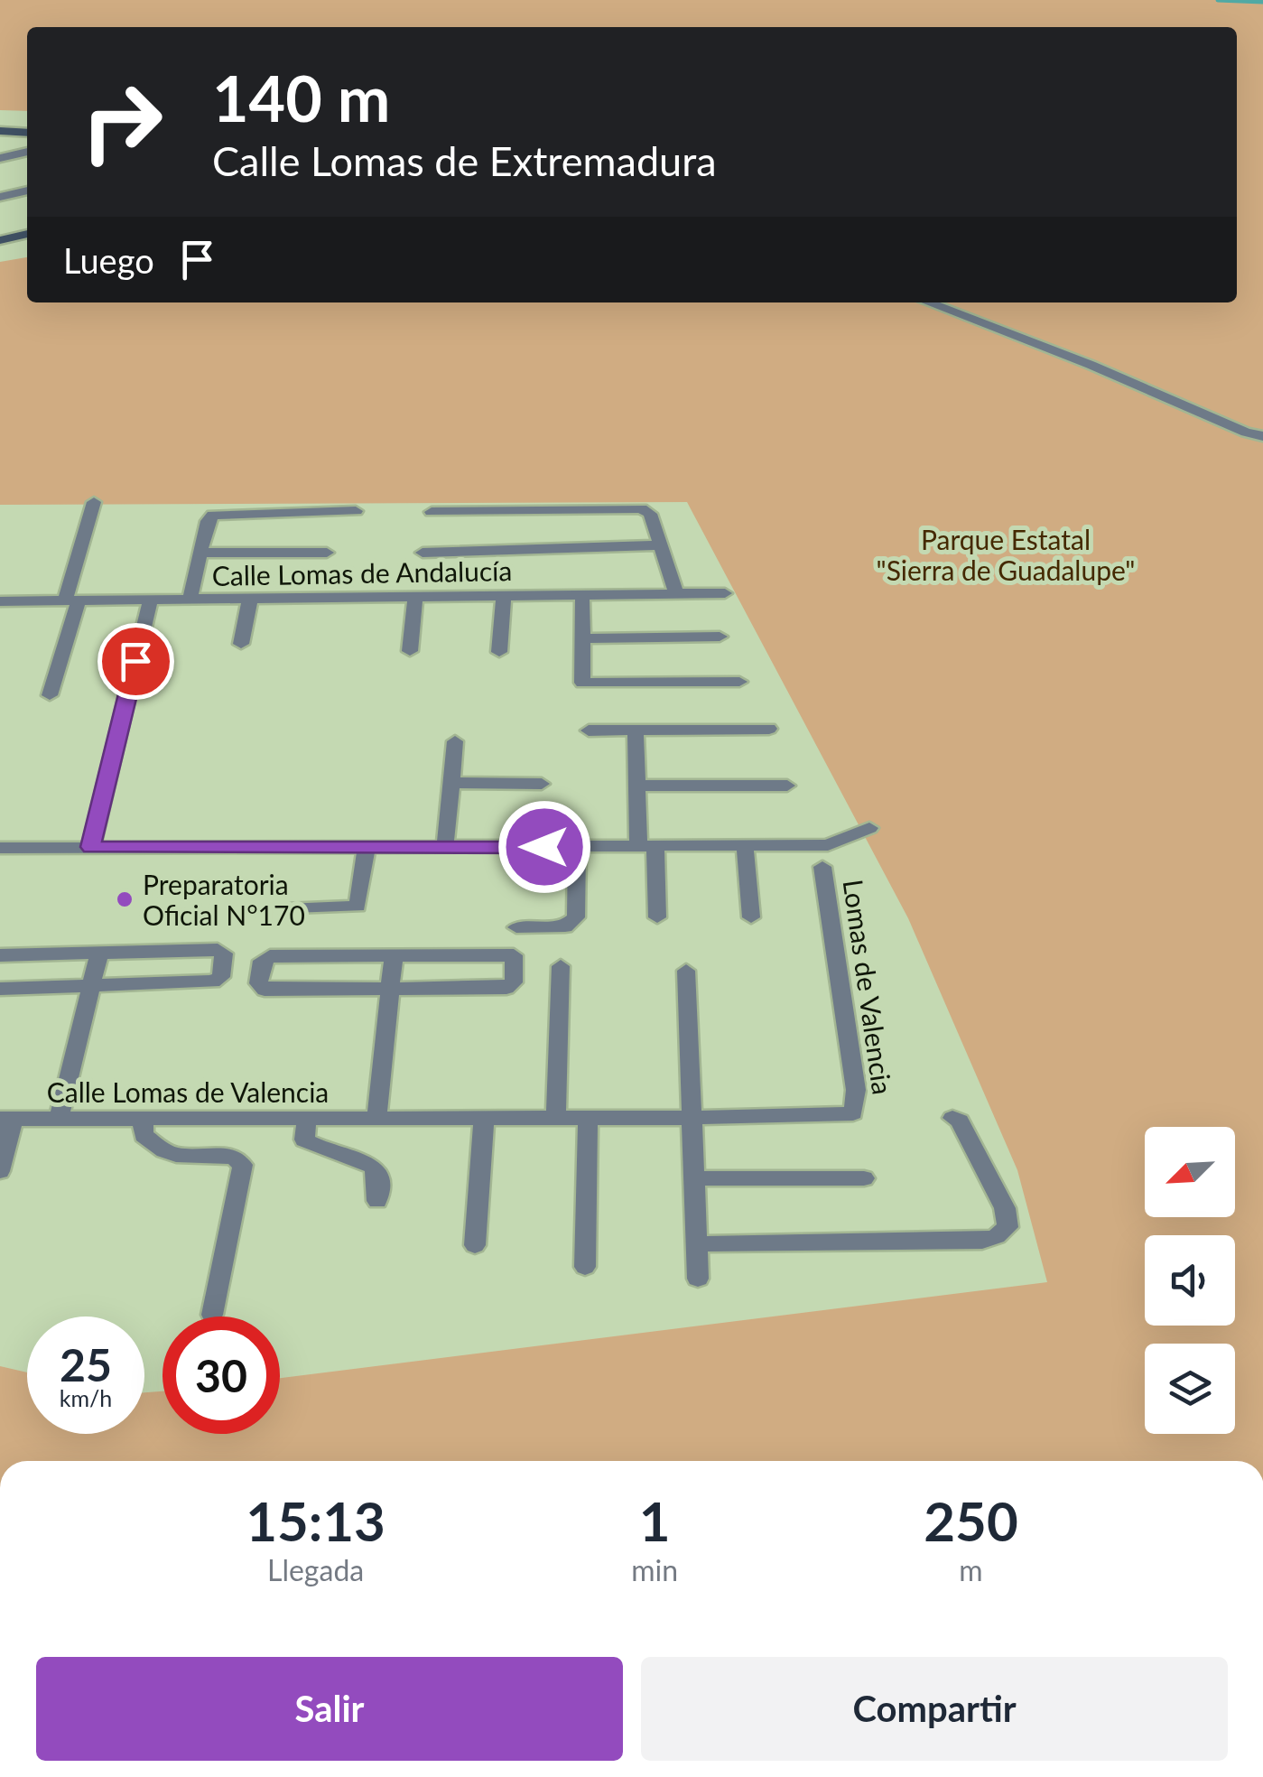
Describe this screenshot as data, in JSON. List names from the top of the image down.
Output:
{
  "streets": {
    "street": ["Calle Lomas de Andalucía", "Lomas de Valencia", "Calle Lomas de Valencia"]
  },
  "crossings": [
    ["Lomas de Valencia", "Calle Lomas de Valencia"]
  ],
  "parks": ["Parque Estatal \"Sierra de Guadalupe\""],
  "places": ["Preparatoria Oficial N°170"],
  "north": "bottom left",
  "page": {
    "turn": ["140 m", "Calle Lomas de Extremadura"],
    "then": "Luego",
    "speed": "25 km/h",
    "limit": "30",
    "eta": [
      "15:13",
      "Llegada",
      "1",
      "min",
      "250",
      "m"
    ],
    "buttons": ["Salir", "Compartir"]
  }
}
